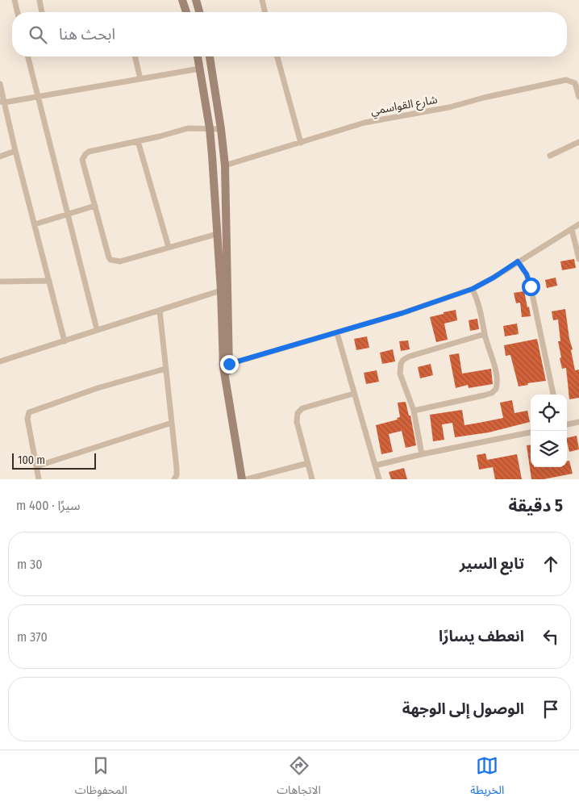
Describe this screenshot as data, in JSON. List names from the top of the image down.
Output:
{
  "streets": {
    "street": ["شارع القواسمي"]
  },
  "scale_bar": "100 m",
  "page": {
    "search": "ابحث هنا",
    "scale": "100 m",
    "heading": ["5 دقيقة", "سيرًا · 400 m"],
    "list": [
      ["تابع السير", "30 m"],
      ["انعطف يسارًا", "370 m"],
      "الوصول إلى الوجهة"
    ],
    "nav": ["الخريطة", "الاتجاهات", "المحفوظات"]
  }
}
